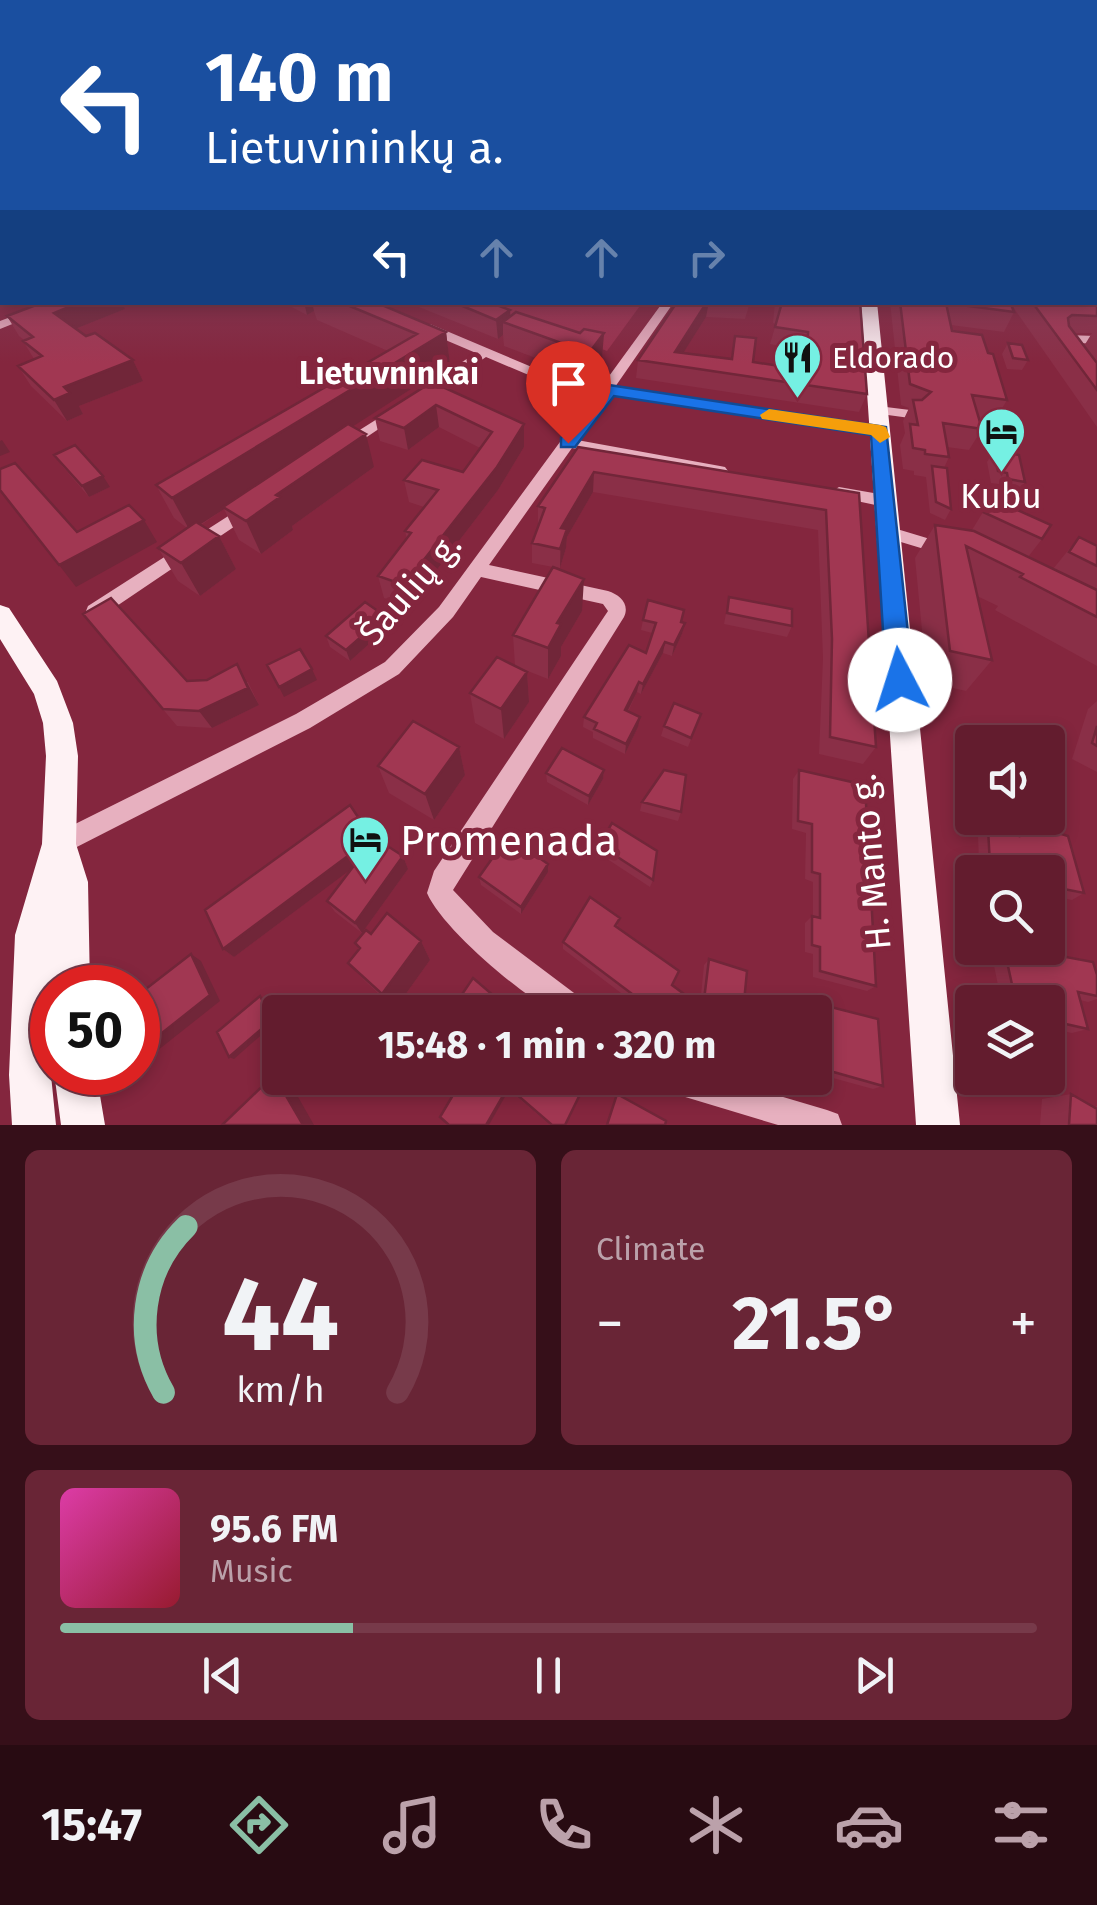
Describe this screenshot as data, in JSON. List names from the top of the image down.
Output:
{
  "streets": {
    "main road": ["H. Manto g."],
    "street": ["Šaulių g."]
  },
  "districts": ["Lietuvninkai"],
  "places": {
    "restaurant": ["Eldorado"],
    "hotel": ["Kubu", "Promenada"]
  },
  "page": {
    "turn": ["140 m", "Lietuvininkų a."],
    "limit": "50",
    "trip": "15:48 · 1 min · 320 m",
    "tile": "Climate",
    "heat": ["−", "21.5°", "+"],
    "song": ["95.6 FM", "Music"],
    "tabs": "15:47",
    "gauge": ["44", "km/h"]
  }
}
